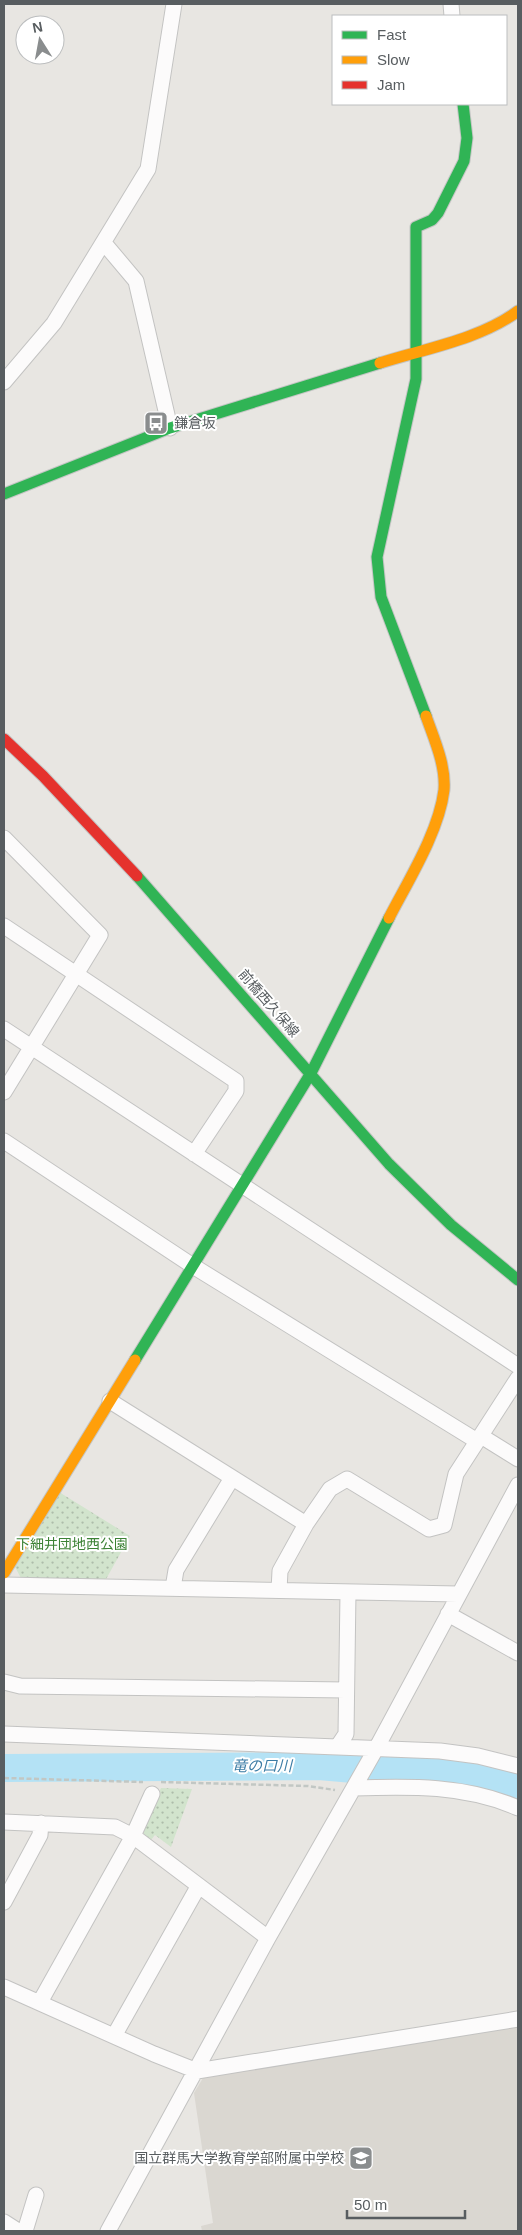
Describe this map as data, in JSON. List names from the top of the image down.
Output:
{
  "streets": {
    "street": ["前橋西久保線"]
  },
  "water": ["竜の口川"],
  "parks": ["下細井団地西公園"],
  "places": {
    "bus stop": ["鎌倉坂"],
    "school or university": ["国立群馬大学教育学部附属中学校"]
  },
  "legend": ["Fast", "Slow", "Jam"],
  "scale_bar": "50 m",
  "north": "top"
}
